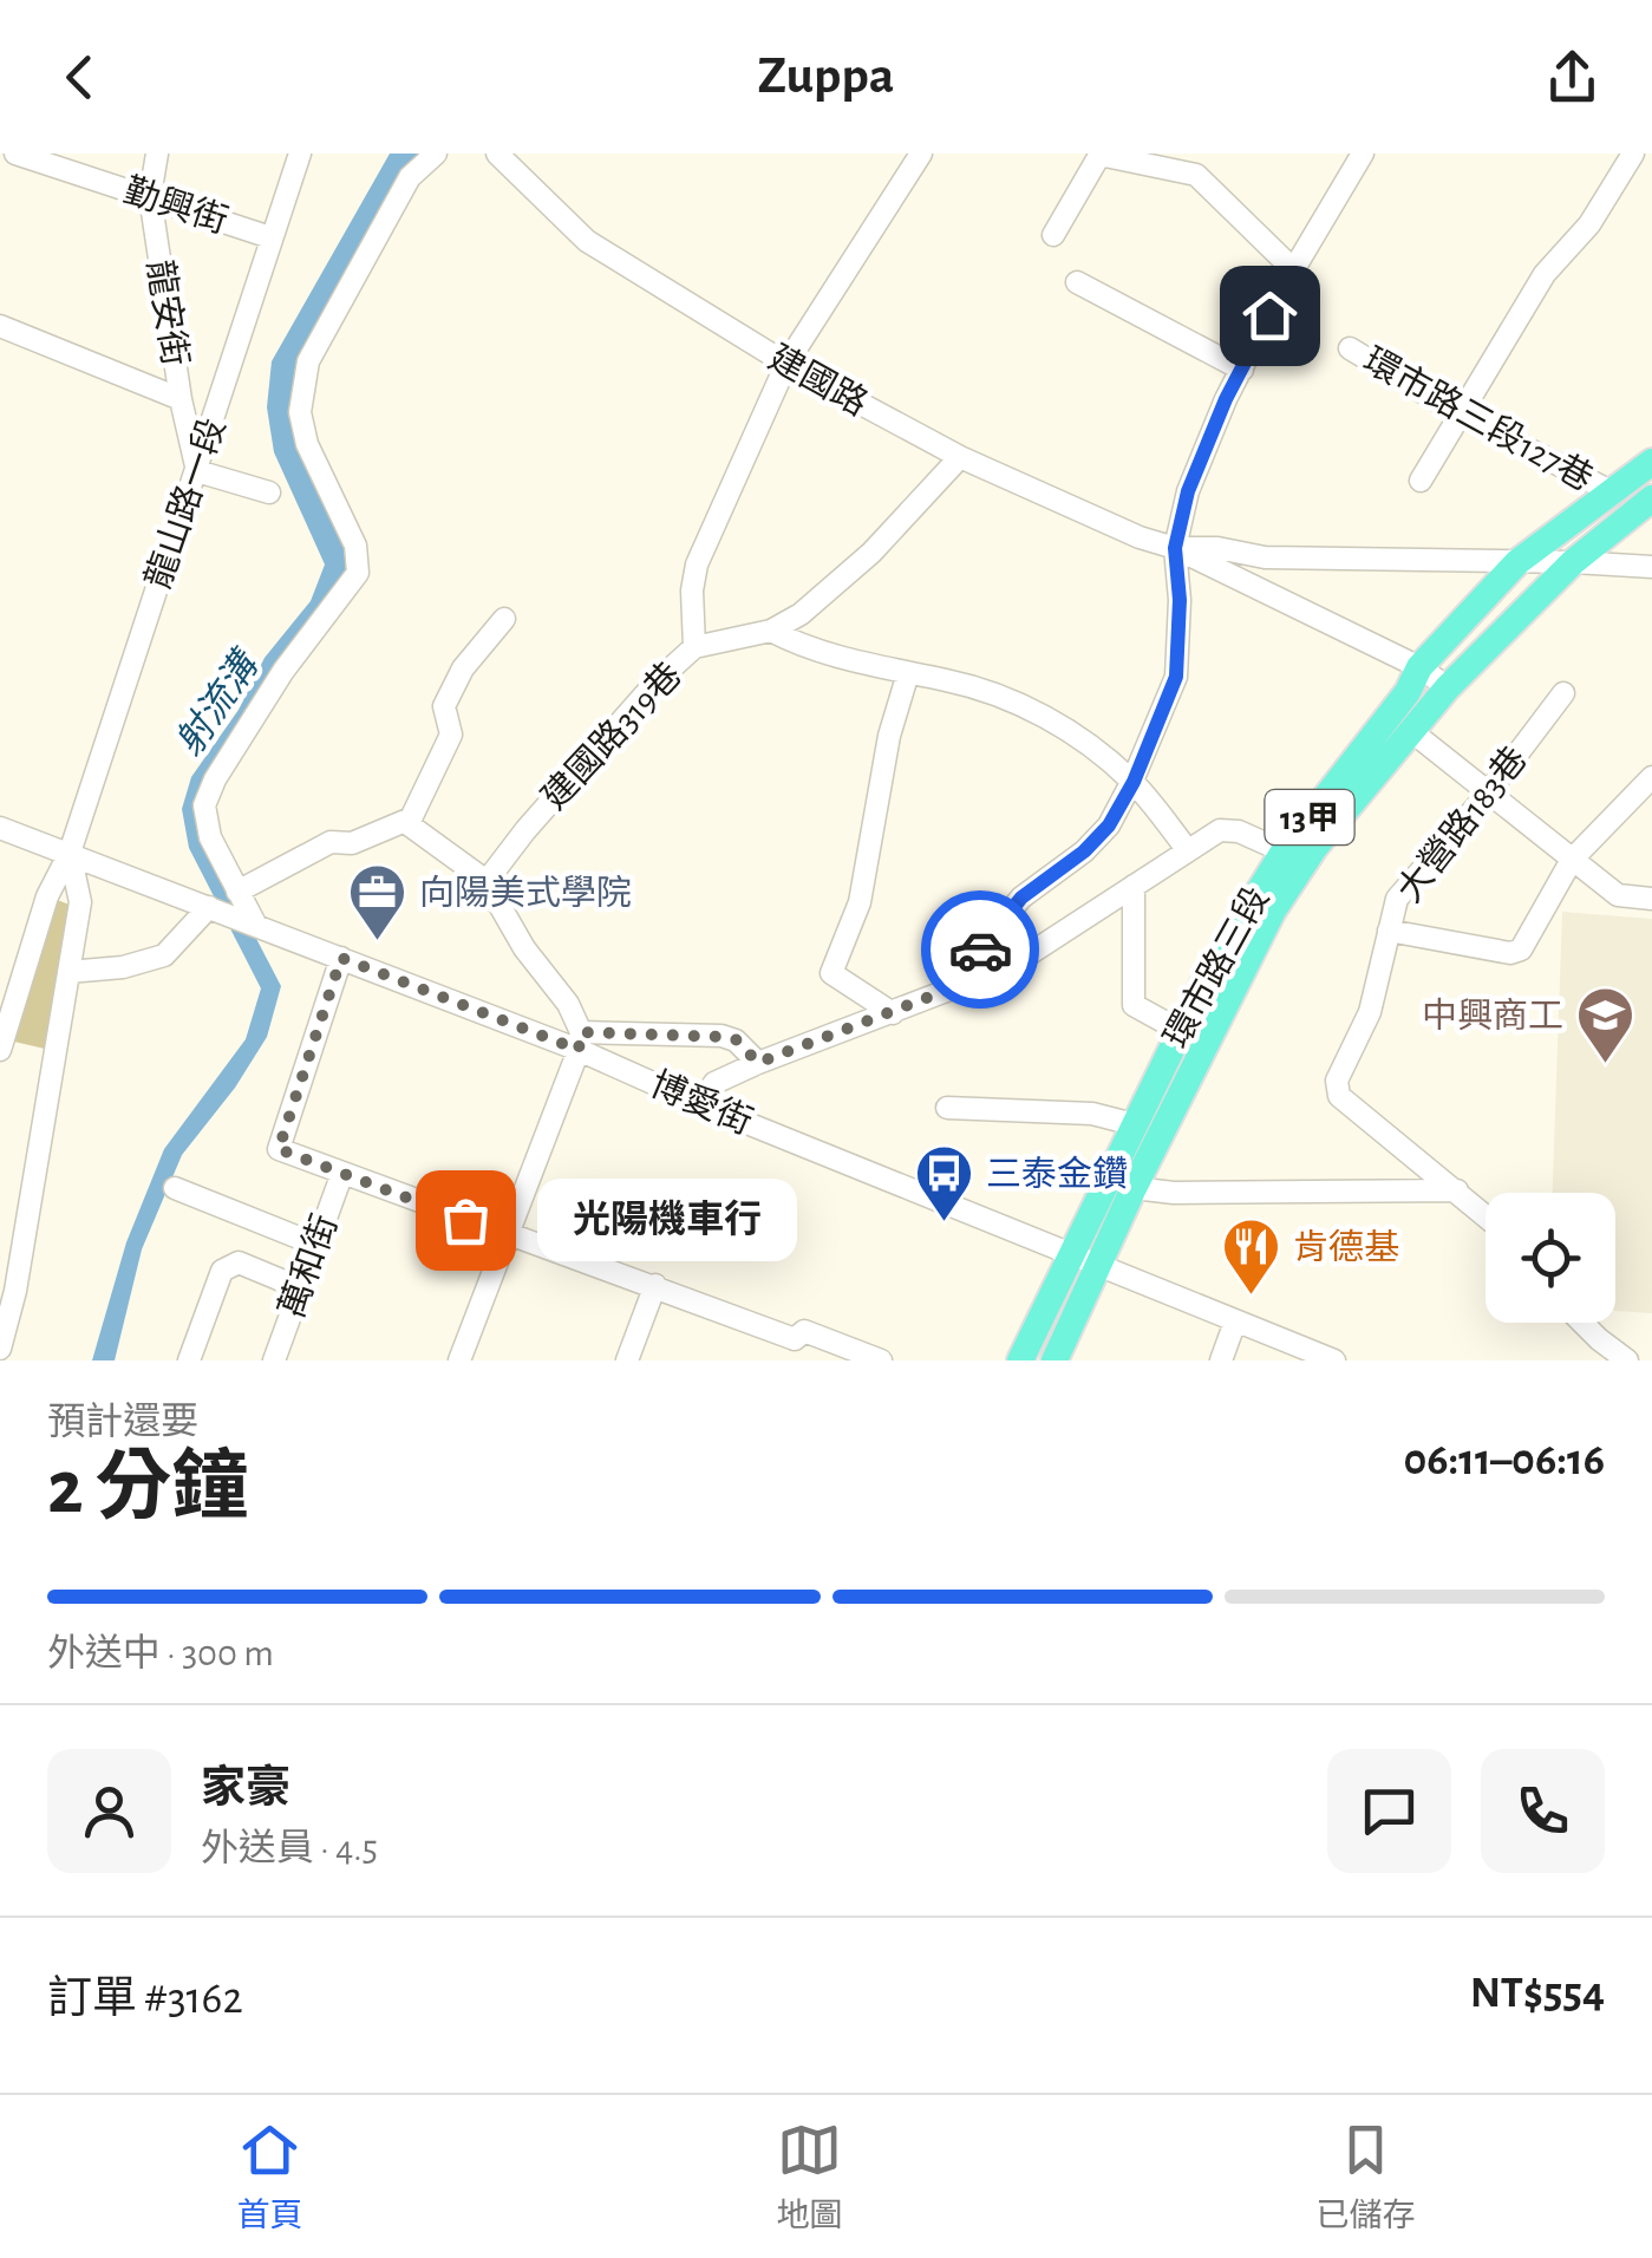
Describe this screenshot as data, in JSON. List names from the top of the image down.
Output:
{
  "streets": {
    "main road": ["13甲", "環市路三段"],
    "street": [
      "勤興街",
      "龍安街",
      "建國路",
      "環市路三段127巷",
      "龍山路一段",
      "建國路319巷",
      "大營路183巷",
      "博愛街",
      "萬和街"
    ]
  },
  "crossings": [
    ["勤興街", "龍安街"],
    ["勤興街", "龍山路一段"],
    ["龍安街", "龍山路一段"],
    ["建國路", "建國路319巷"],
    ["建國路", "環市路三段"],
    ["環市路三段127巷", "環市路三段"],
    ["龍山路一段", "博愛街"],
    ["13甲", "環市路三段"],
    ["13甲", "博愛街"],
    ["環市路三段", "博愛街"]
  ],
  "water": ["射流溝"],
  "places": {
    "office": ["向陽美式學院"],
    "school or university": ["中興商工"],
    "other": ["光陽機車行"],
    "bus stop": ["三泰金鑽"],
    "restaurant": ["肯德基"]
  },
  "page": {
    "header": "Zuppa",
    "bubble": "光陽機車行",
    "heading": ["2 分鐘", "預計還要", "06:11–06:16"],
    "panel": [
      "家豪",
      "外送員 · 4.5",
      "訂單 #3162",
      "NT$554"
    ],
    "bar": "外送中 · 300 m",
    "tabs": ["首頁", "地圖", "已儲存"]
  }
}
